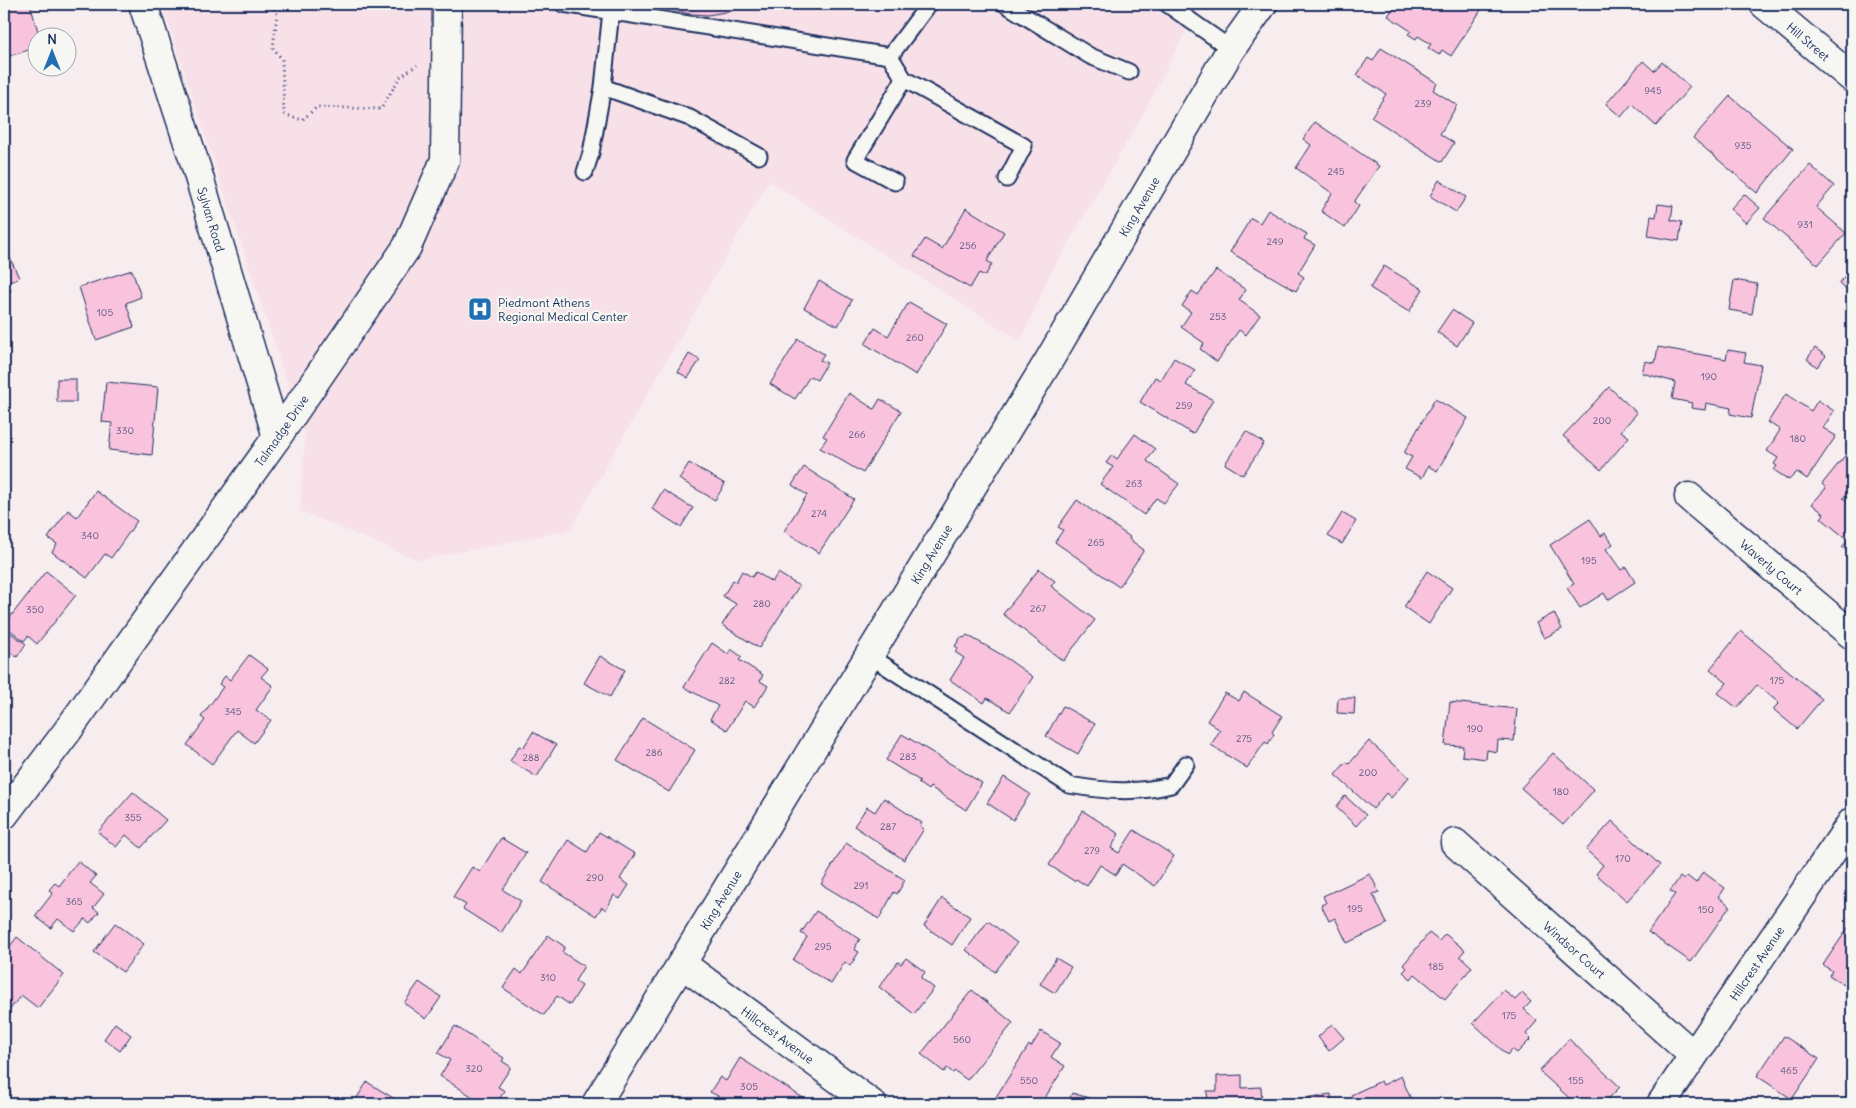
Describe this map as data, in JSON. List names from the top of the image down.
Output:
{
  "streets": {
    "street": [
      "Hill Street",
      "King Avenue",
      "Sylvan Road",
      "Talmadge Drive",
      "Waverly Court",
      "Windsor Court",
      "Hillcrest Avenue"
    ]
  },
  "crossings": [
    ["King Avenue", "Hillcrest Avenue"],
    ["Sylvan Road", "Talmadge Drive"],
    ["Windsor Court", "Hillcrest Avenue"]
  ],
  "places": {
    "hospital": ["Piedmont Athens Regional Medical Center"]
  },
  "house_numbers": [
    "945",
    "239",
    "935",
    "245",
    "931",
    "249",
    "256",
    "105",
    "253",
    "260",
    "190",
    "259",
    "200",
    "330",
    "266",
    "180",
    "263",
    "274",
    "340",
    "265",
    "195",
    "280",
    "267",
    "350",
    "282",
    "175",
    "345",
    "190",
    "275",
    "286",
    "283",
    "288",
    "200",
    "180",
    "355",
    "287",
    "279",
    "170",
    "290",
    "291",
    "365",
    "195",
    "150",
    "295",
    "185",
    "310",
    "175",
    "560",
    "320",
    "465",
    "550",
    "155",
    "305"
  ],
  "north": "top"
}
